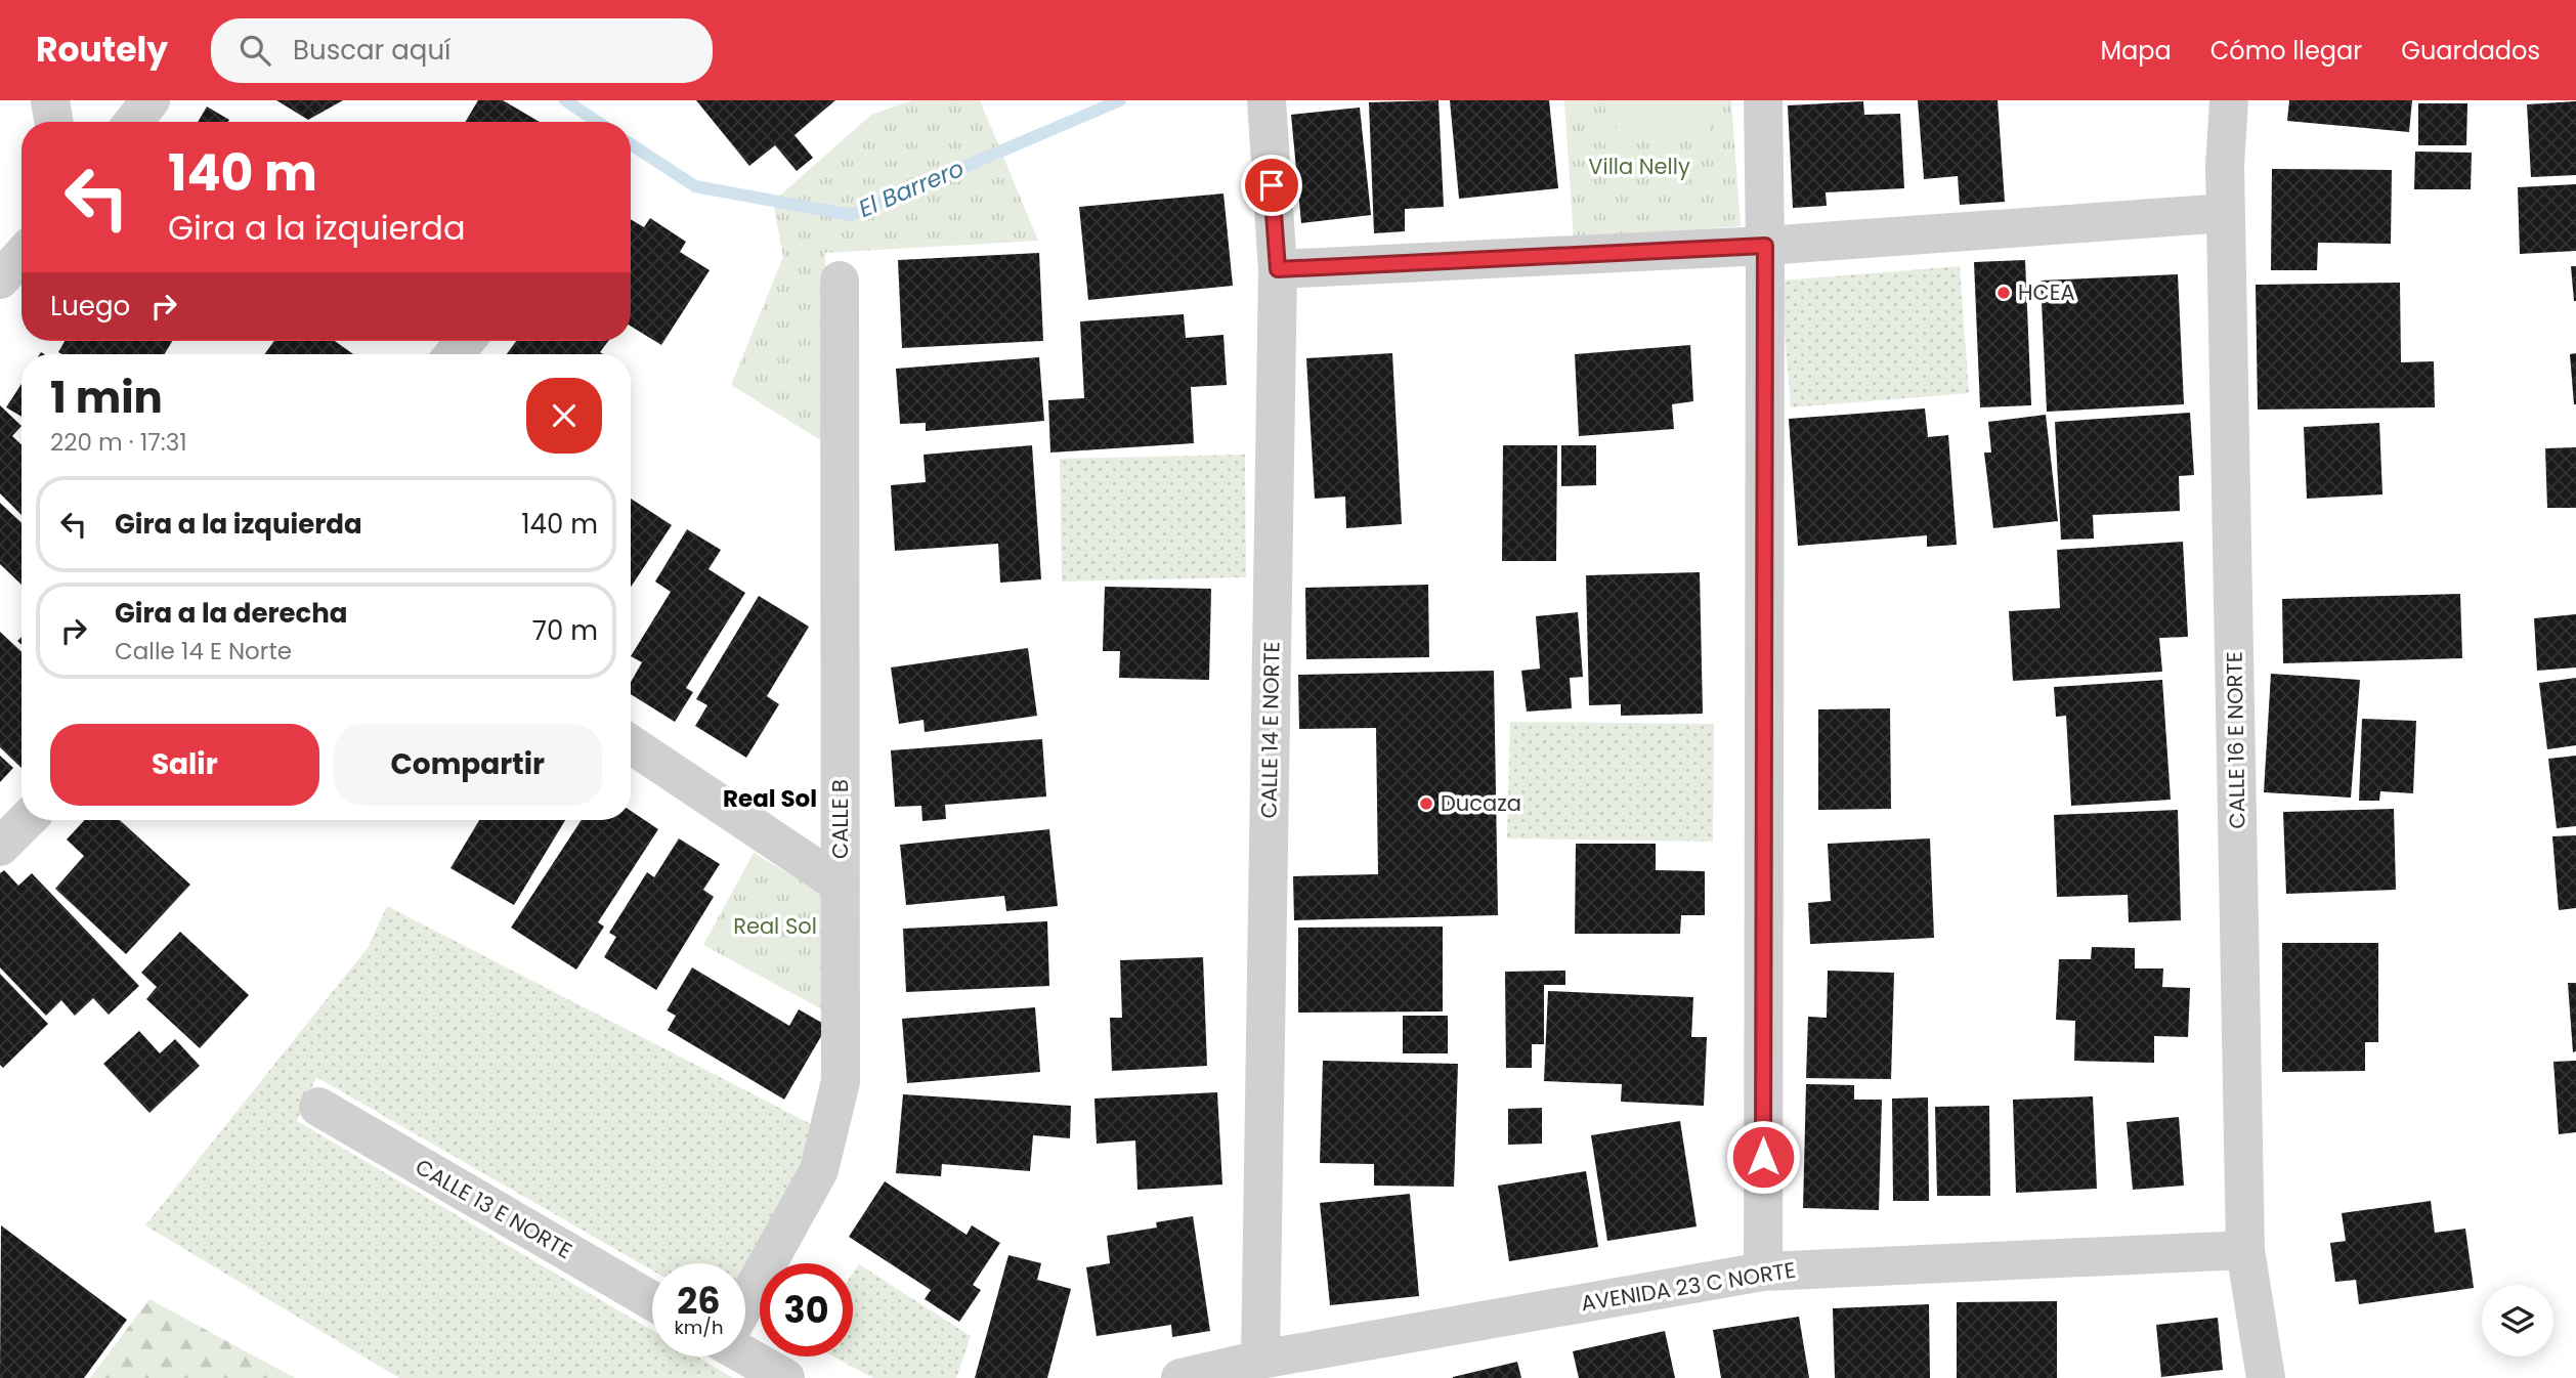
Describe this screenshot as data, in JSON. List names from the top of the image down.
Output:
{
  "streets": {
    "street": [
      "CALLE 14 E NORTE",
      "CALLE 16 E NORTE",
      "CALLE B",
      "CALLE 13 E NORTE",
      "AVENIDA 23 C NORTE"
    ]
  },
  "crossings": [
    ["CALLE 14 E NORTE", "AVENIDA 23 C NORTE"],
    ["CALLE 16 E NORTE", "AVENIDA 23 C NORTE"]
  ],
  "districts": ["Real Sol"],
  "water": ["El Barrero"],
  "parks": ["Villa Nelly", "Real Sol"],
  "places": ["HCEA", "Ducaza"],
  "page": {
    "header": "Routely",
    "search": "Buscar aquí",
    "nav": ["Mapa", "Cómo llegar", "Guardados"],
    "turn": ["140 m", "Gira a la izquierda"],
    "then": "Luego",
    "heading": ["1 min", "220 m · 17:31"],
    "list": [
      {
        "name": "Gira a la izquierda",
        "value": "140 m"
      },
      {
        "name": "Gira a la derecha",
        "note": "Calle 14 E Norte",
        "value": "70 m"
      }
    ],
    "buttons": ["Salir", "Compartir"],
    "speed": "26 km/h",
    "limit": "30"
  }
}
